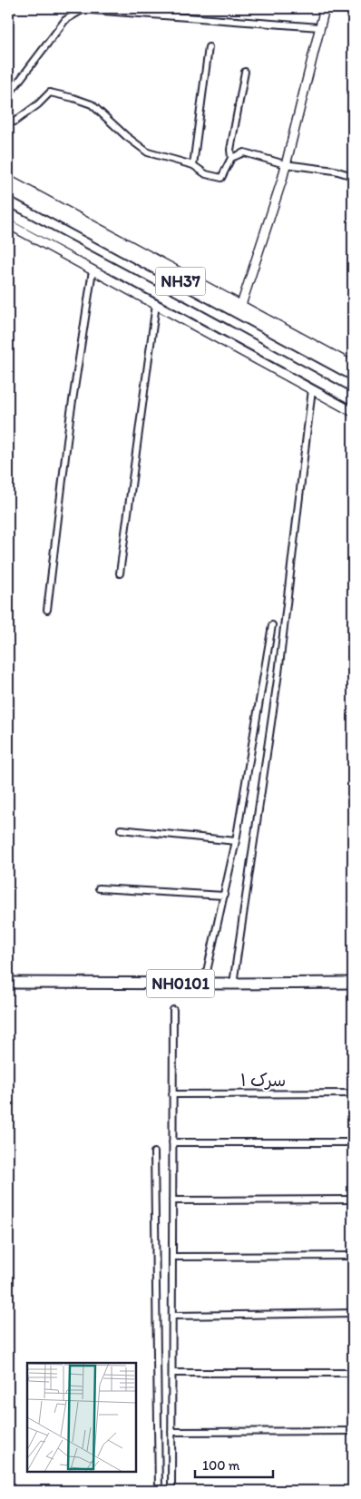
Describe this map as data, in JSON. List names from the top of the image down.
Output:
{
  "streets": {
    "highway": ["NH37", "NH0101"],
    "street": ["سرک ۱"]
  },
  "scale_bar": "100 m"
}
